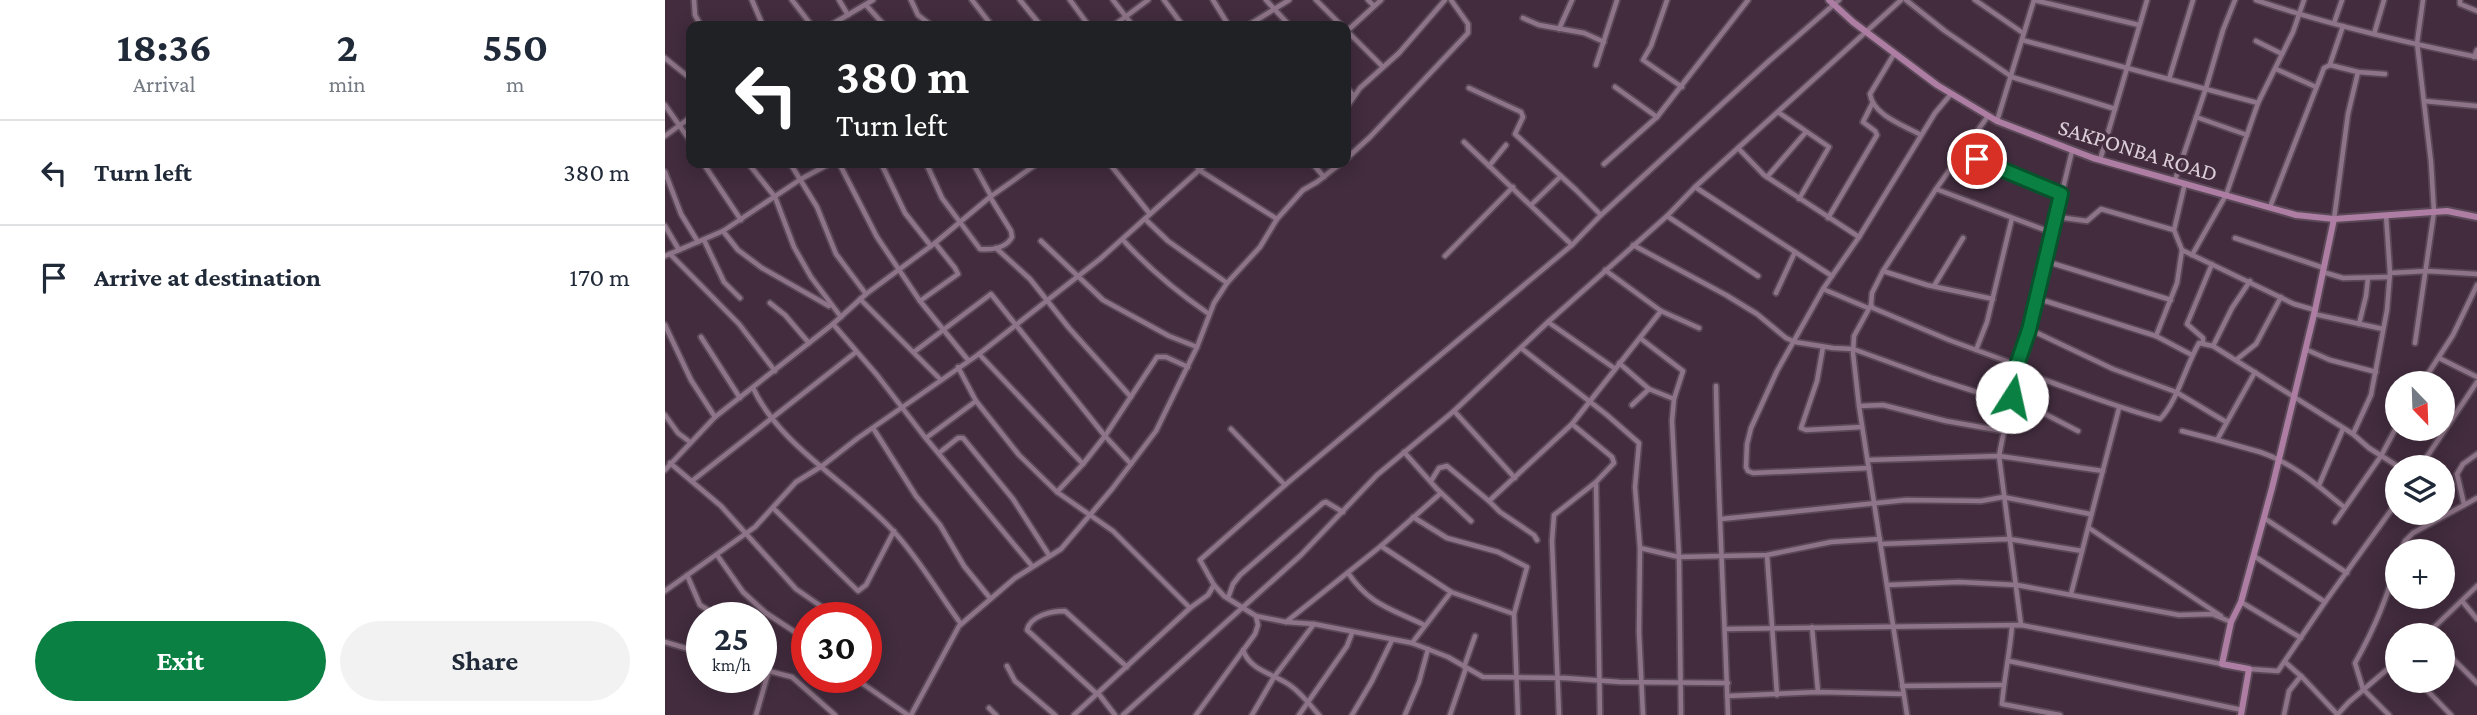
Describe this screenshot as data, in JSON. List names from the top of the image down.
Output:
{
  "streets": {
    "main road": ["SAKPONBA ROAD"]
  },
  "north": "bottom right",
  "page": {
    "eta": [
      "18:36",
      "Arrival",
      "2",
      "min",
      "550",
      "m"
    ],
    "turn": ["380 m", "Turn left"],
    "list": [
      {
        "name": "Turn left",
        "value": "380 m"
      },
      {
        "name": "Arrive at destination",
        "value": "170 m"
      }
    ],
    "map_buttons": ["+", "−"],
    "speed": "25 km/h",
    "limit": "30",
    "buttons": ["Exit", "Share"]
  }
}
